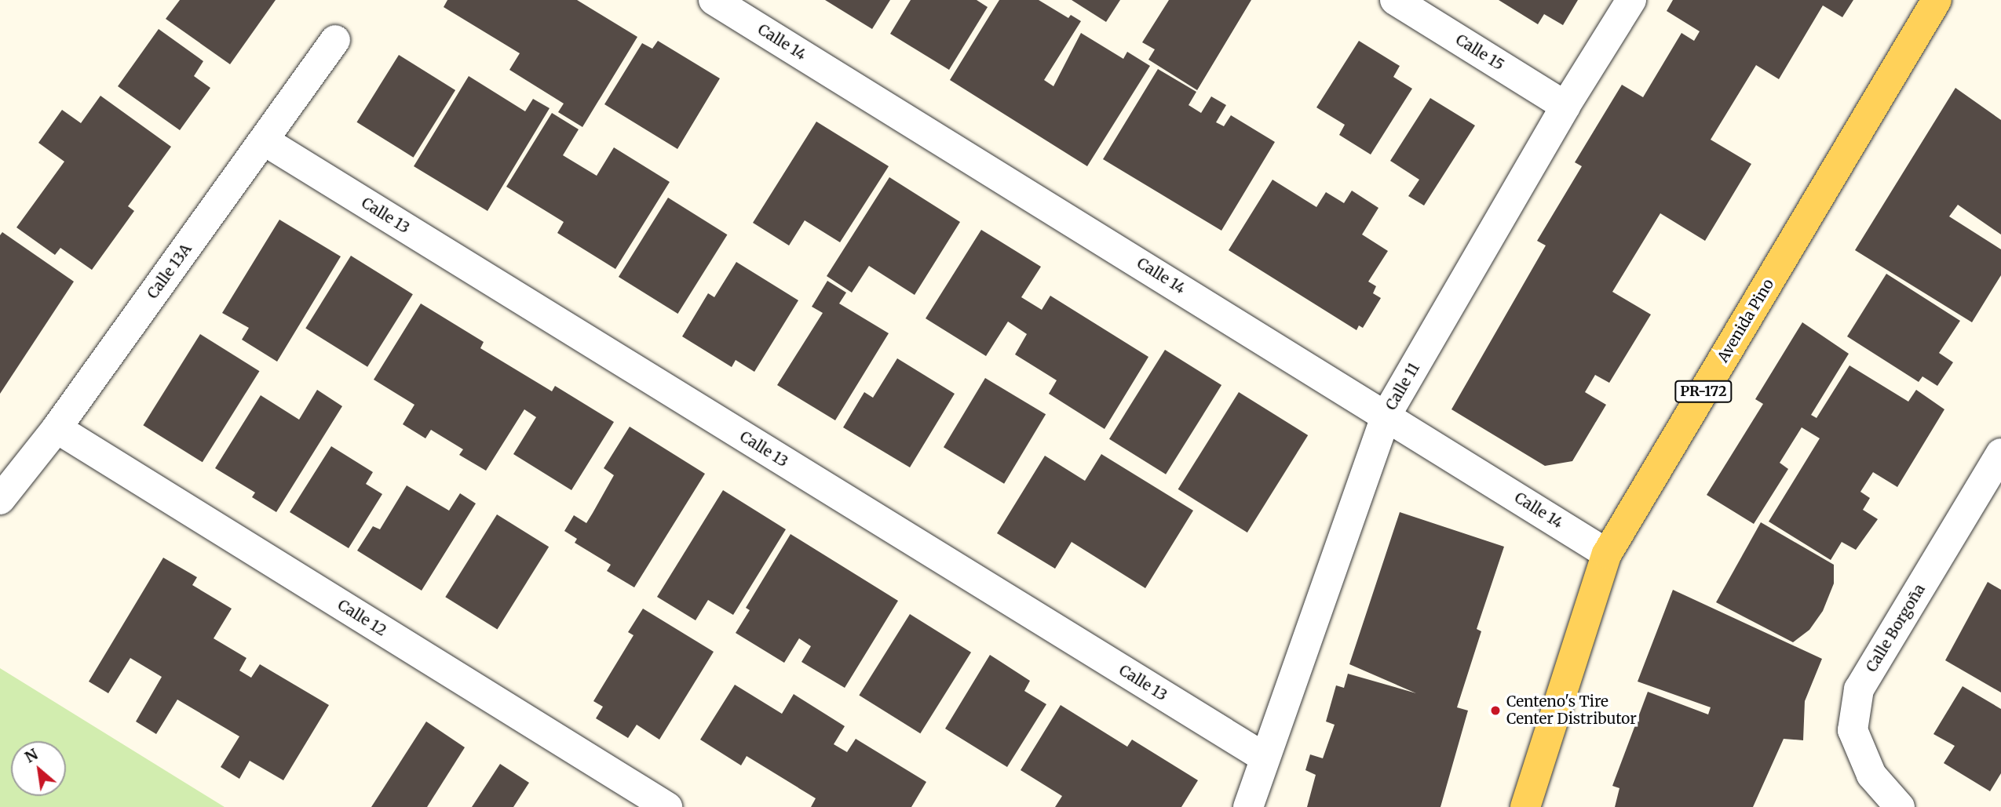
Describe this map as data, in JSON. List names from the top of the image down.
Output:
{
  "streets": {
    "main road": ["Avenida Pino", "PR-172"],
    "street": [
      "Calle 14",
      "Calle 15",
      "Calle 13",
      "Calle 13A",
      "Calle 11",
      "Calle 12",
      "Calle Borgoña"
    ]
  },
  "crossings": [
    ["Calle 14", "Avenida Pino"],
    ["Calle 14", "Calle 11"],
    ["Calle 15", "Calle 11"],
    ["Calle 13", "Calle 13A"],
    ["Calle 13", "Calle 11"],
    ["Calle 13A", "Calle 12"]
  ],
  "places": ["Centeno's Tire Center Distributor"],
  "north": "top left"
}
